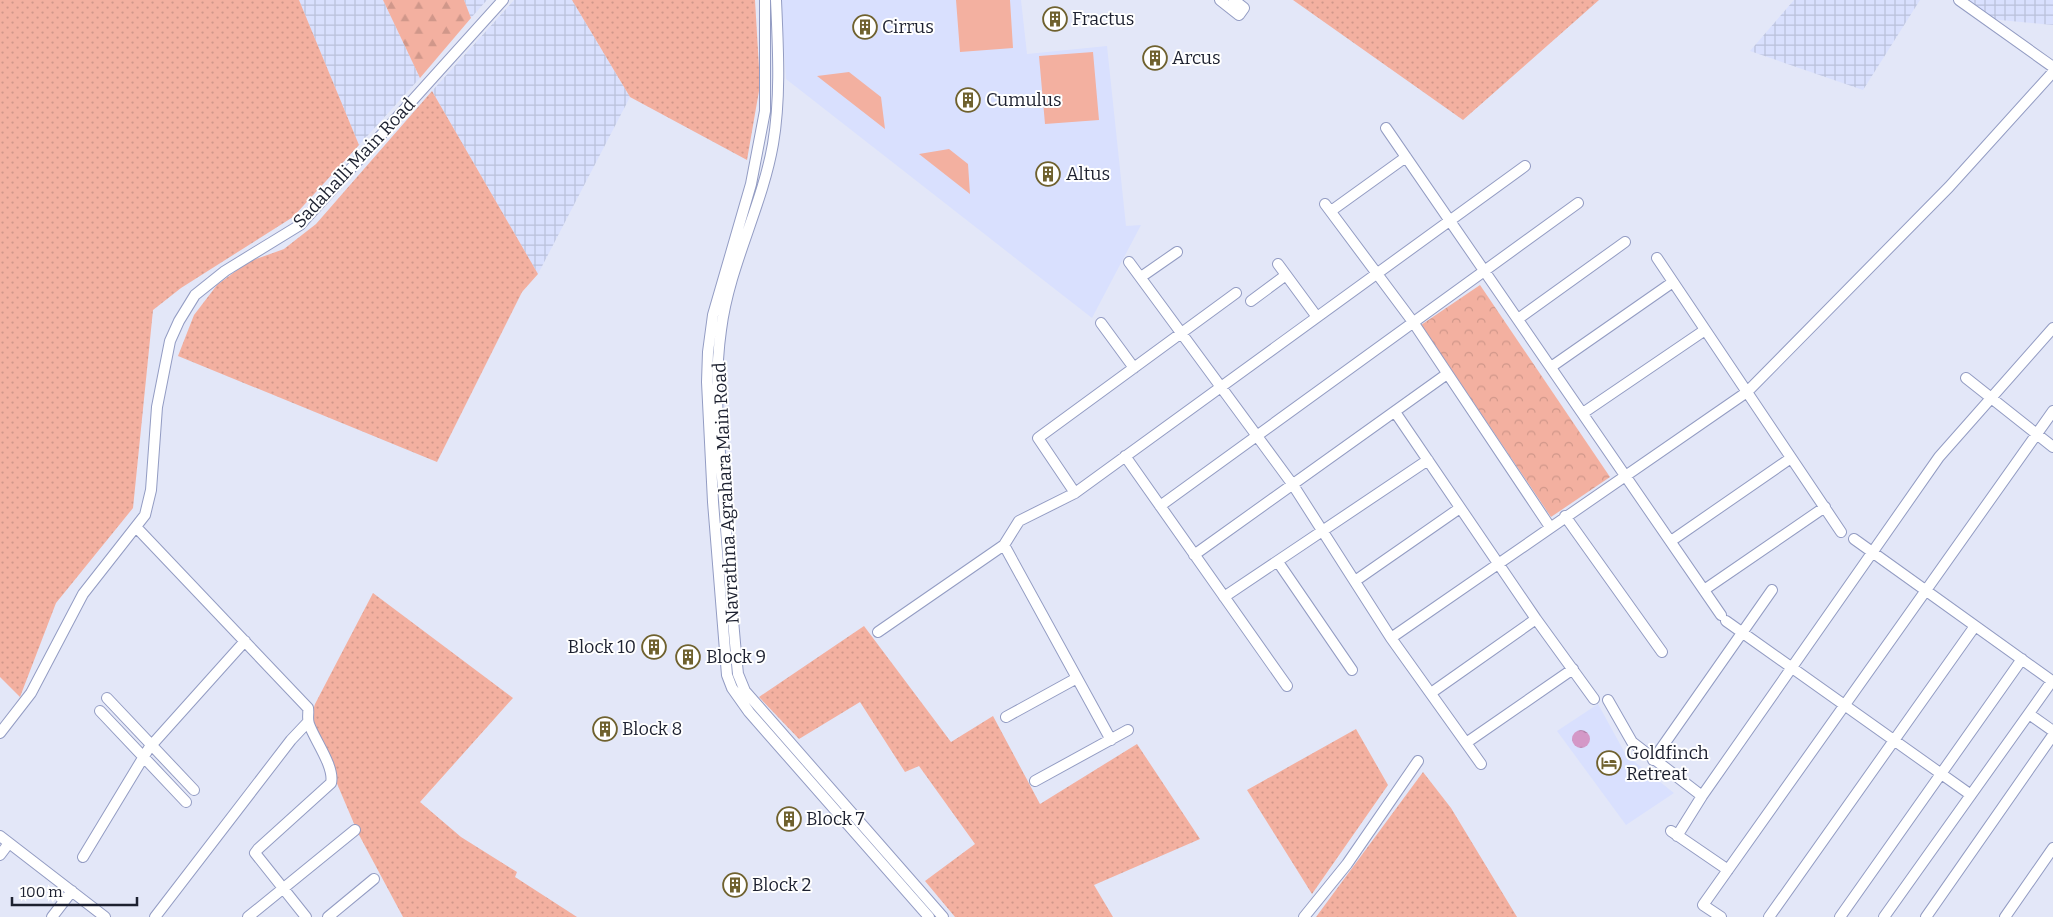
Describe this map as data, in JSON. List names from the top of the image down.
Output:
{
  "streets": {
    "street": ["Sadahalli Main Road", "Navrathna Agrahara Main Road"]
  },
  "places": {
    "building": [
      "Fractus",
      "Cirrus",
      "Arcus",
      "Cumulus",
      "Altus",
      "Block 10",
      "Block 9",
      "Block 8",
      "Block 7",
      "Block 2"
    ],
    "hotel": ["Goldfinch Retreat"]
  },
  "scale_bar": "100 m"
}
